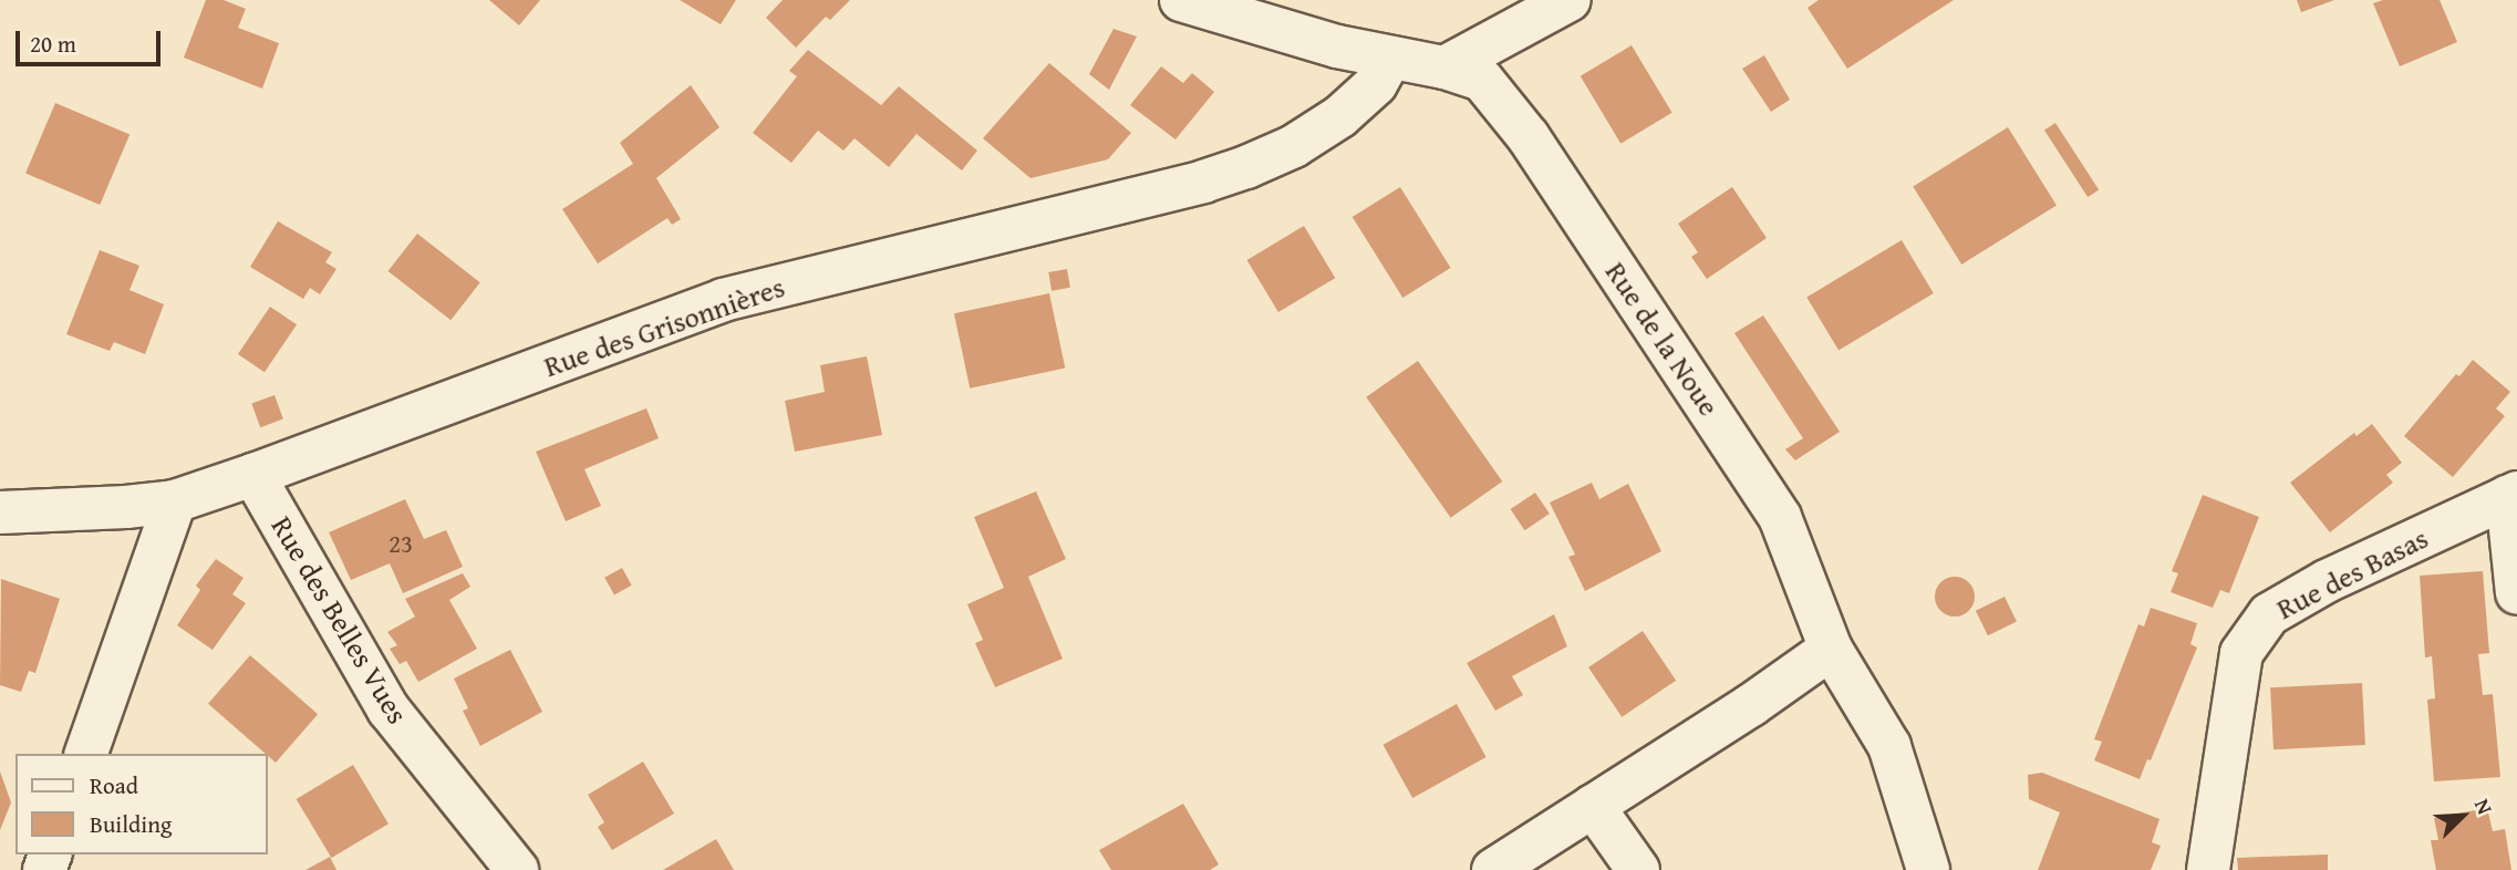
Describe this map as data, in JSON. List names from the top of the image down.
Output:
{
  "streets": {
    "street": [
      "Rue des Grisonnières",
      "Rue de la Noue",
      "Rue des Basas",
      "Rue des Belles Vues"
    ]
  },
  "crossings": [
    ["Rue des Grisonnières", "Rue de la Noue"],
    ["Rue des Grisonnières", "Rue des Belles Vues"]
  ],
  "house_numbers": ["23"],
  "legend": ["Road", "Building"],
  "scale_bar": "20 m",
  "north": "top right"
}
